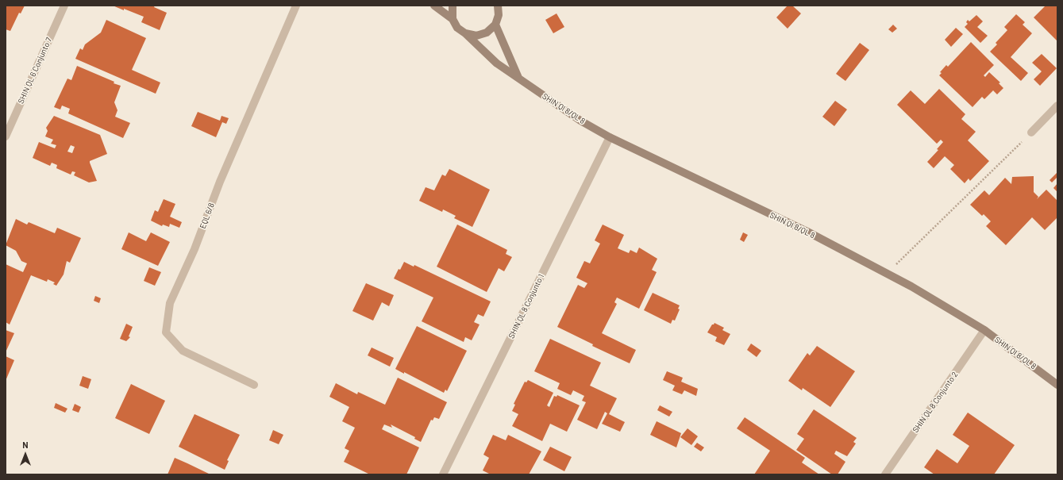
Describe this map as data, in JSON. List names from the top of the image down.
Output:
{
  "streets": {
    "street": [
      "SHIN QL 6 Conjunto 7",
      "SHIN QI 8/QL 8",
      "EQL 6/8",
      "SHIN QL 8 Conjunto 1",
      "SHIN QL 8 Conjunto 2"
    ]
  },
  "crossings": [
    ["SHIN QI 8/QL 8", "SHIN QL 8 Conjunto 1"],
    ["SHIN QI 8/QL 8", "SHIN QL 8 Conjunto 2"]
  ],
  "north": "top"
}
